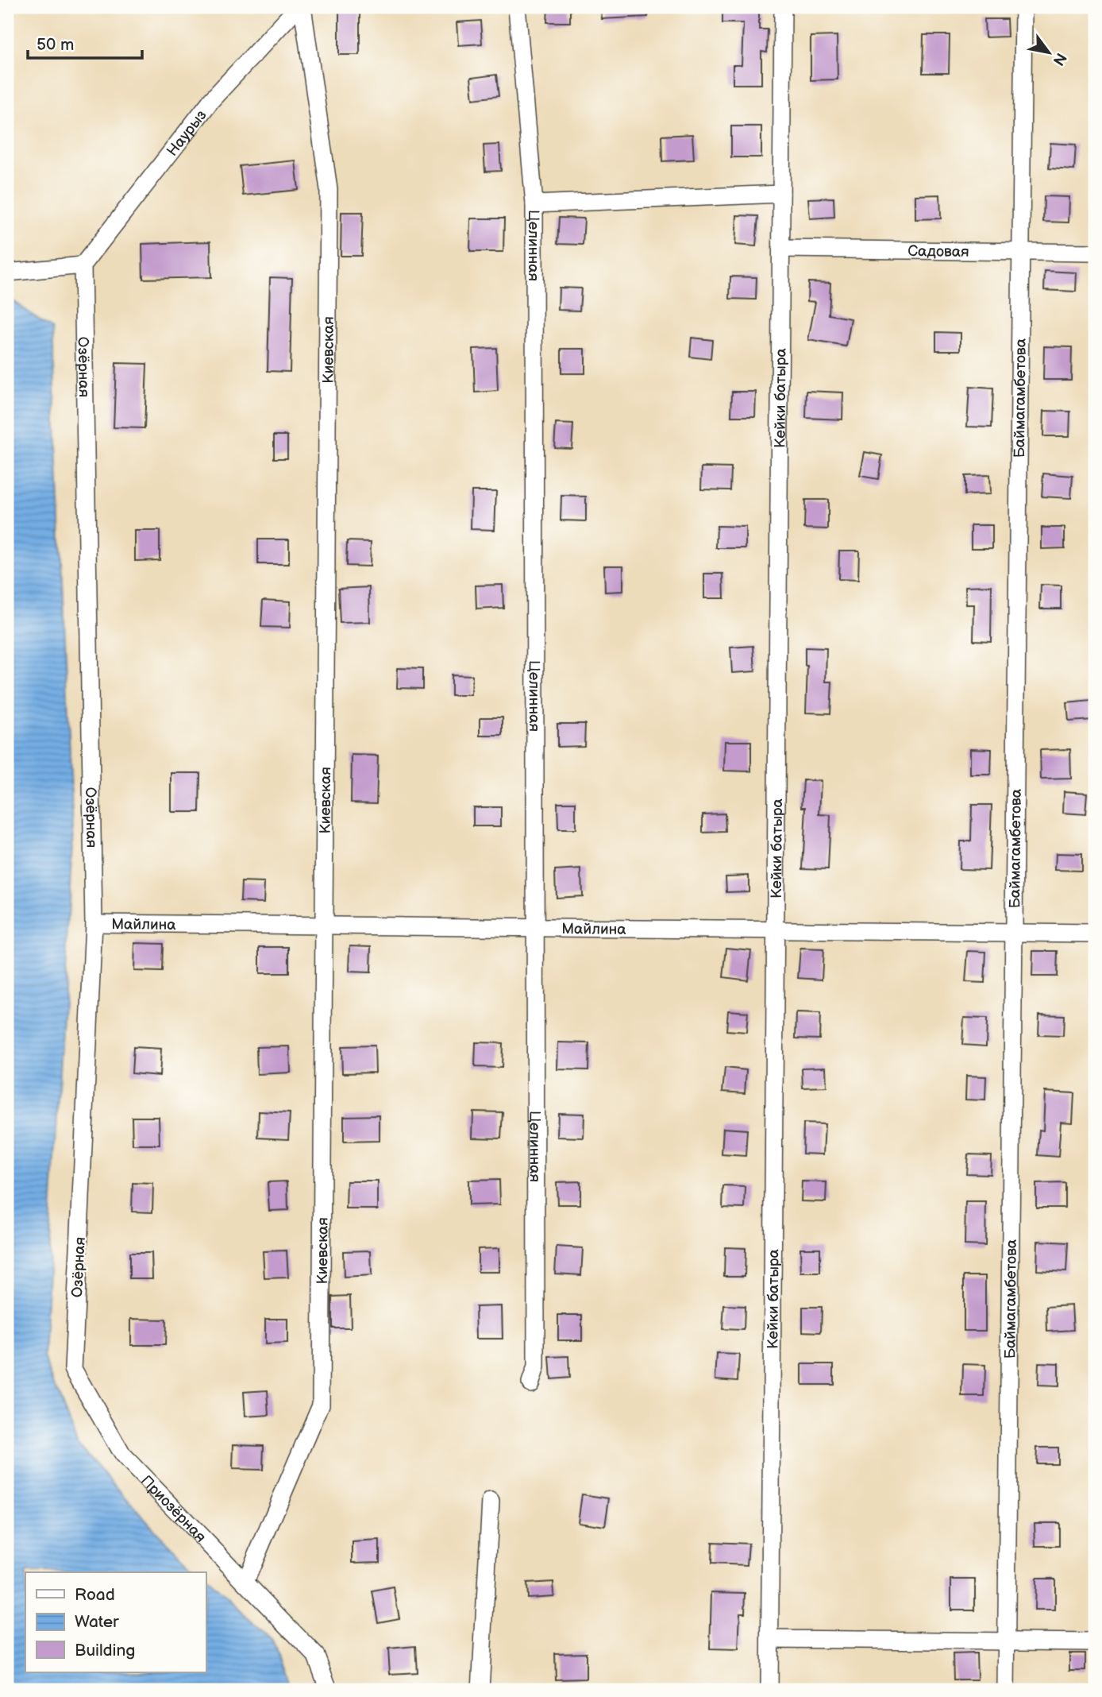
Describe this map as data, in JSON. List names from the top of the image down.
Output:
{
  "streets": {
    "street": [
      "Наурыз",
      "Целинная",
      "Садовая",
      "Киевская",
      "Озёрная",
      "Кейки батыра",
      "Баймагамбетова",
      "Майлина",
      "Приозёрная"
    ]
  },
  "crossings": [
    ["Наурыз", "Озёрная"],
    ["Целинная", "Майлина"],
    ["Садовая", "Кейки батыра"],
    ["Садовая", "Баймагамбетова"],
    ["Киевская", "Майлина"],
    ["Киевская", "Приозёрная"],
    ["Озёрная", "Майлина"],
    ["Озёрная", "Приозёрная"],
    ["Кейки батыра", "Майлина"],
    ["Баймагамбетова", "Майлина"]
  ],
  "legend": ["Road", "Water", "Building"],
  "scale_bar": "50 m",
  "north": "bottom right"
}
